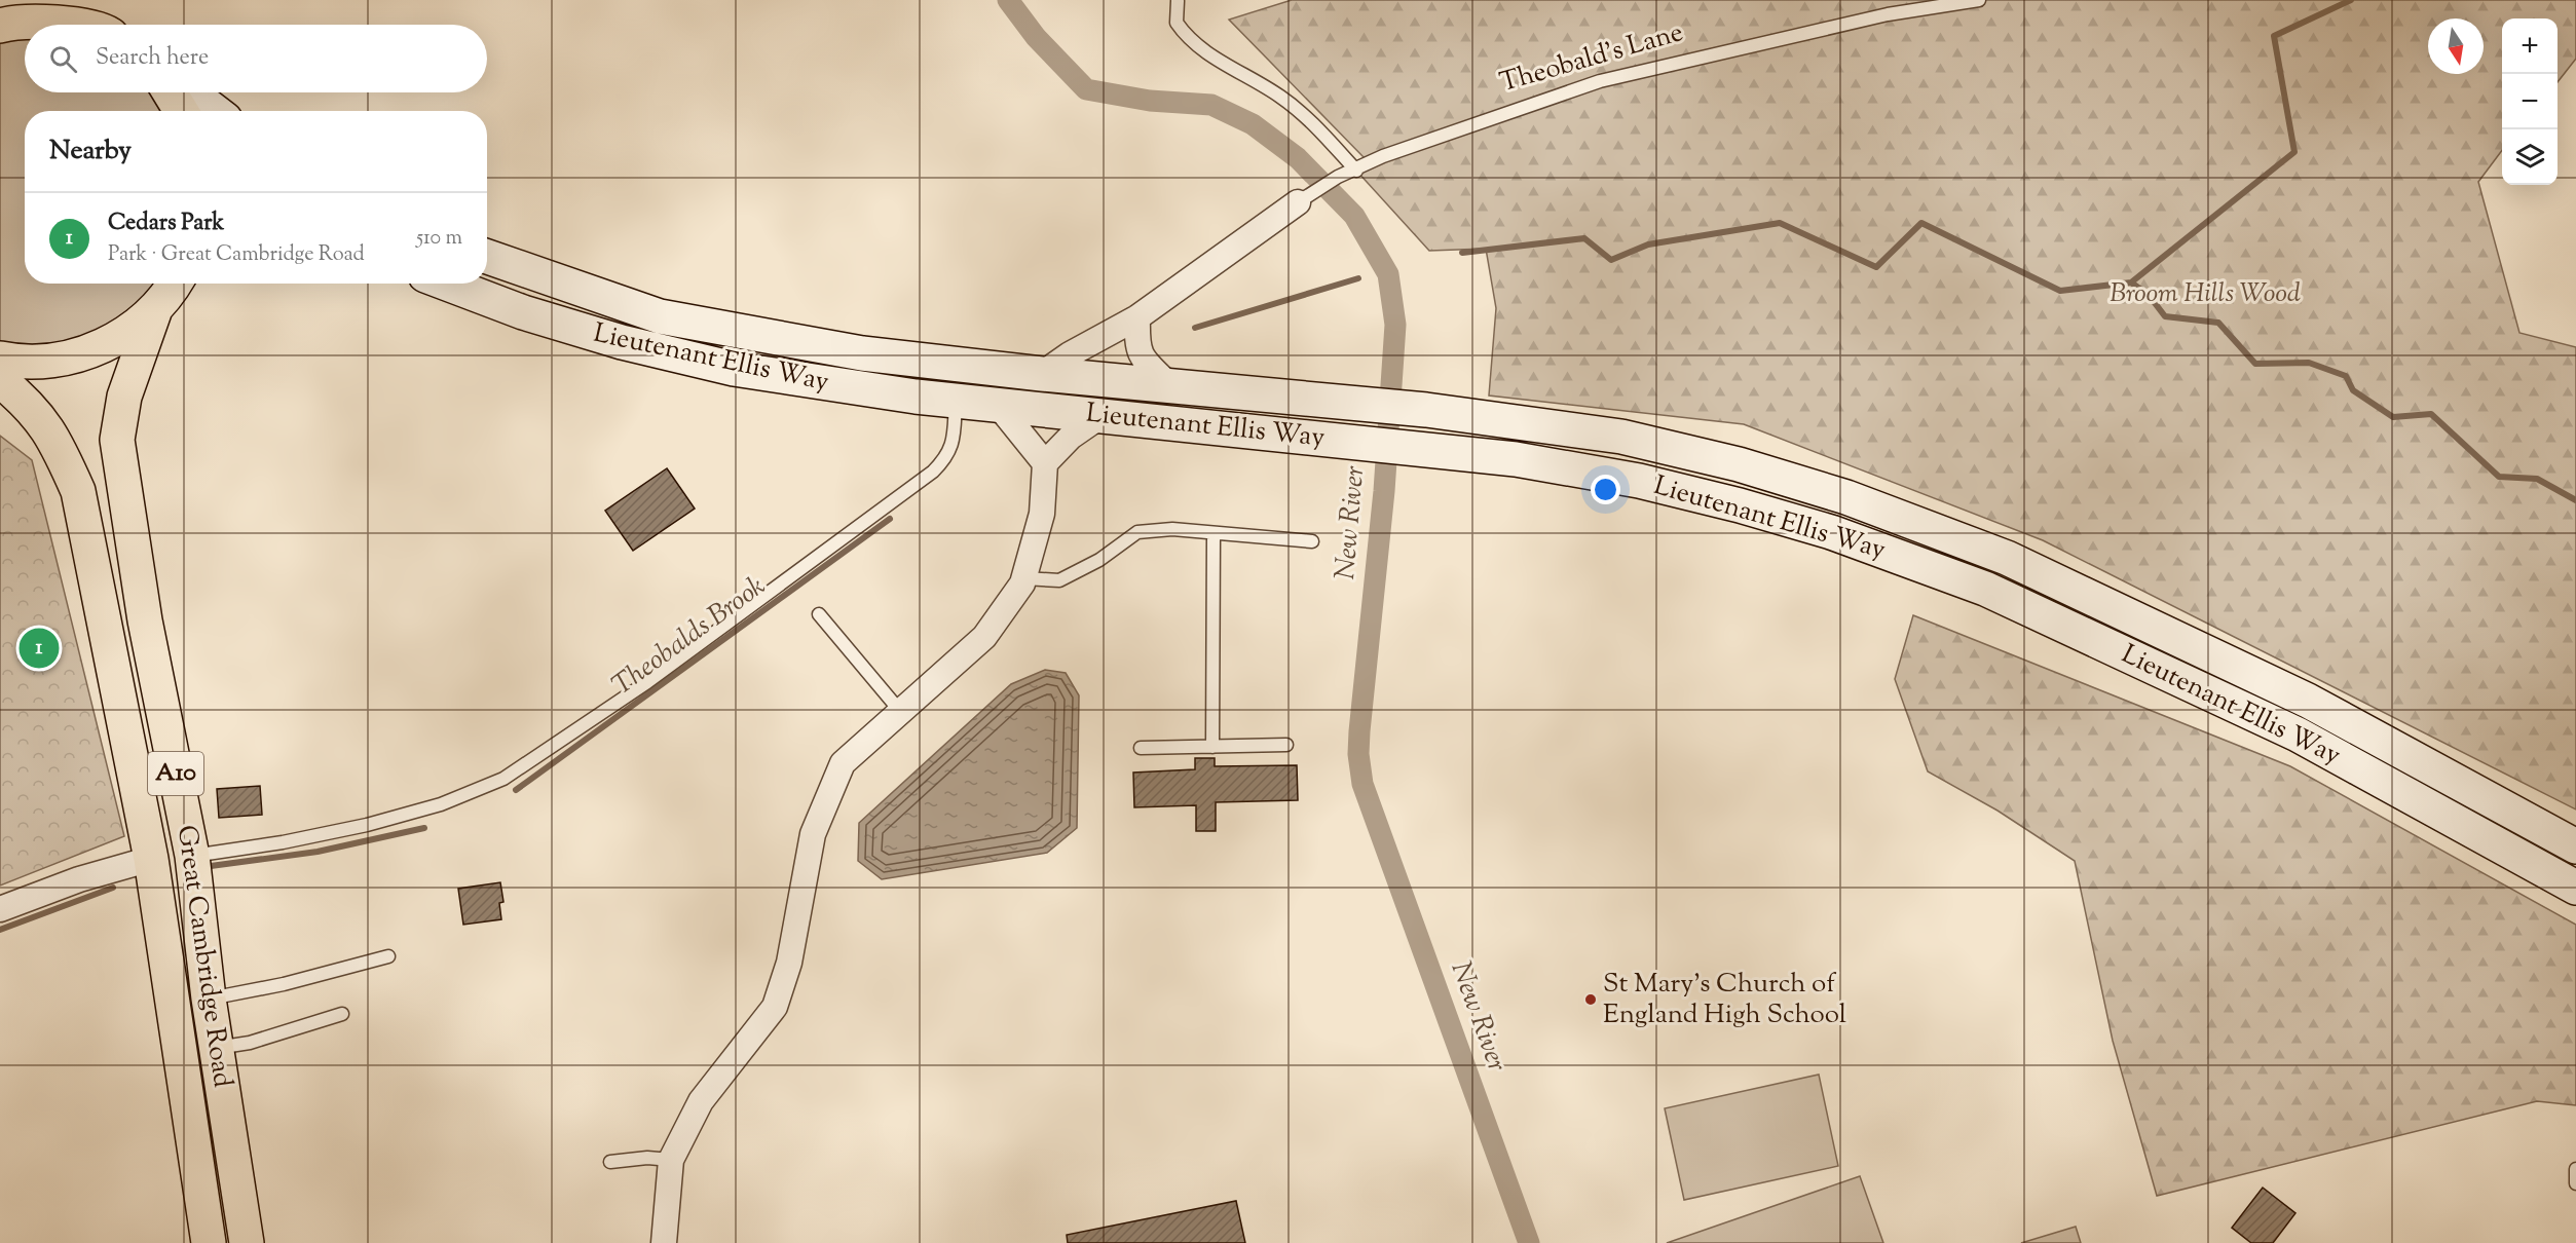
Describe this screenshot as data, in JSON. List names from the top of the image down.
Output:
{
  "streets": {
    "highway": ["A10", "Great Cambridge Road"],
    "main road": ["Lieutenant Ellis Way"],
    "lane": ["Theobald's Lane"]
  },
  "water": ["New River", "Theobalds Brook"],
  "parks": ["Broom Hills Wood"],
  "places": ["St Mary's Church of England High School"],
  "north": "bottom",
  "page": {
    "map_buttons": ["+", "−"],
    "search": "Search here",
    "heading": "Nearby",
    "list": [
      {
        "mark": "1",
        "name": "Cedars Park",
        "note": "Park · Great Cambridge Road",
        "value": "510 m"
      }
    ],
    "pins": "1"
  }
}
